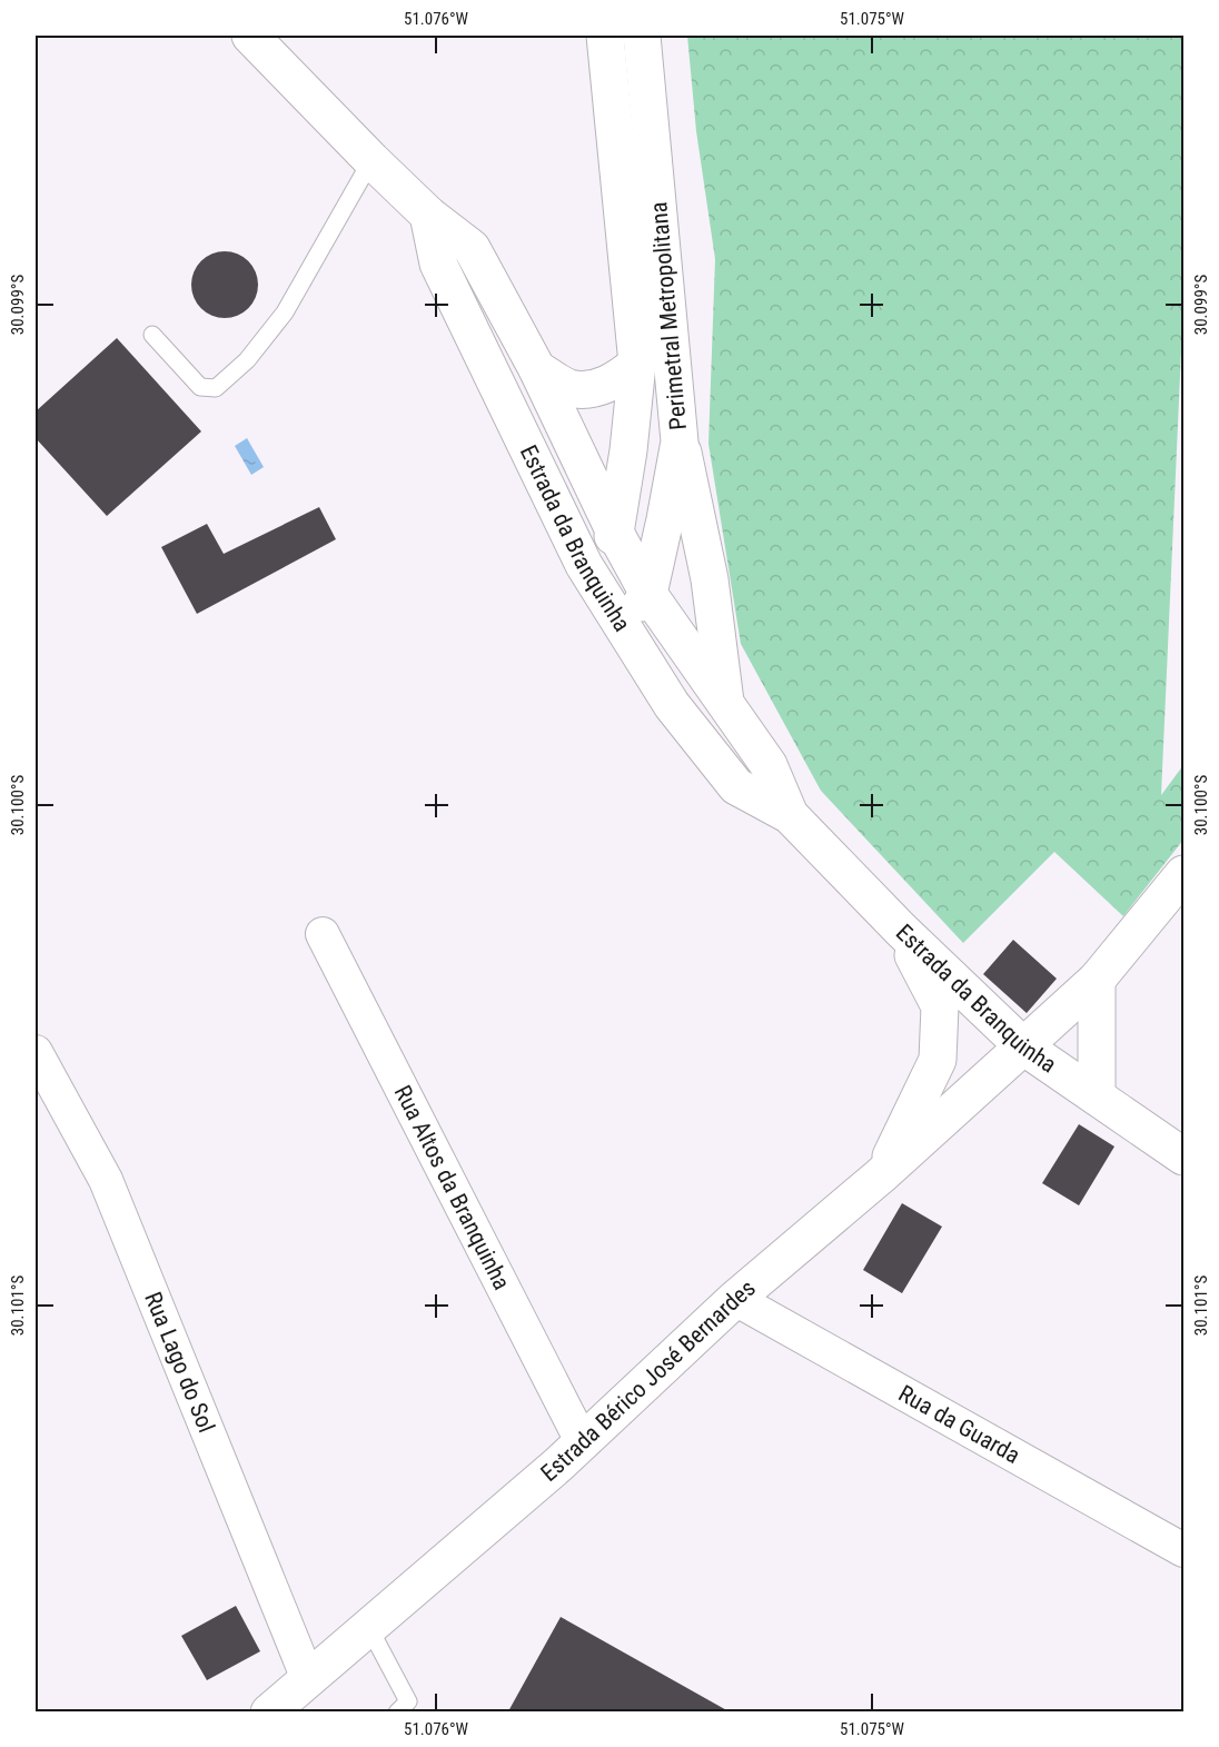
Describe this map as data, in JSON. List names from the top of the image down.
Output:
{
  "streets": {
    "main road": ["Perimetral Metropolitana", "Estrada da Branquinha", "Estrada Bérico José Bernardes"],
    "street": ["Rua Altos da Branquinha", "Rua Lago do Sol", "Rua da Guarda"]
  },
  "crossings": [
    ["Perimetral Metropolitana", "Estrada da Branquinha"],
    ["Estrada da Branquinha", "Estrada Bérico José Bernardes"],
    ["Rua Altos da Branquinha", "Estrada Bérico José Bernardes"],
    ["Rua Lago do Sol", "Estrada Bérico José Bernardes"],
    ["Estrada Bérico José Bernardes", "Rua da Guarda"]
  ],
  "coordinates": [
    "51.076°W",
    "51.075°W",
    "30.099°S",
    "30.100°S",
    "30.101°S"
  ]
}
